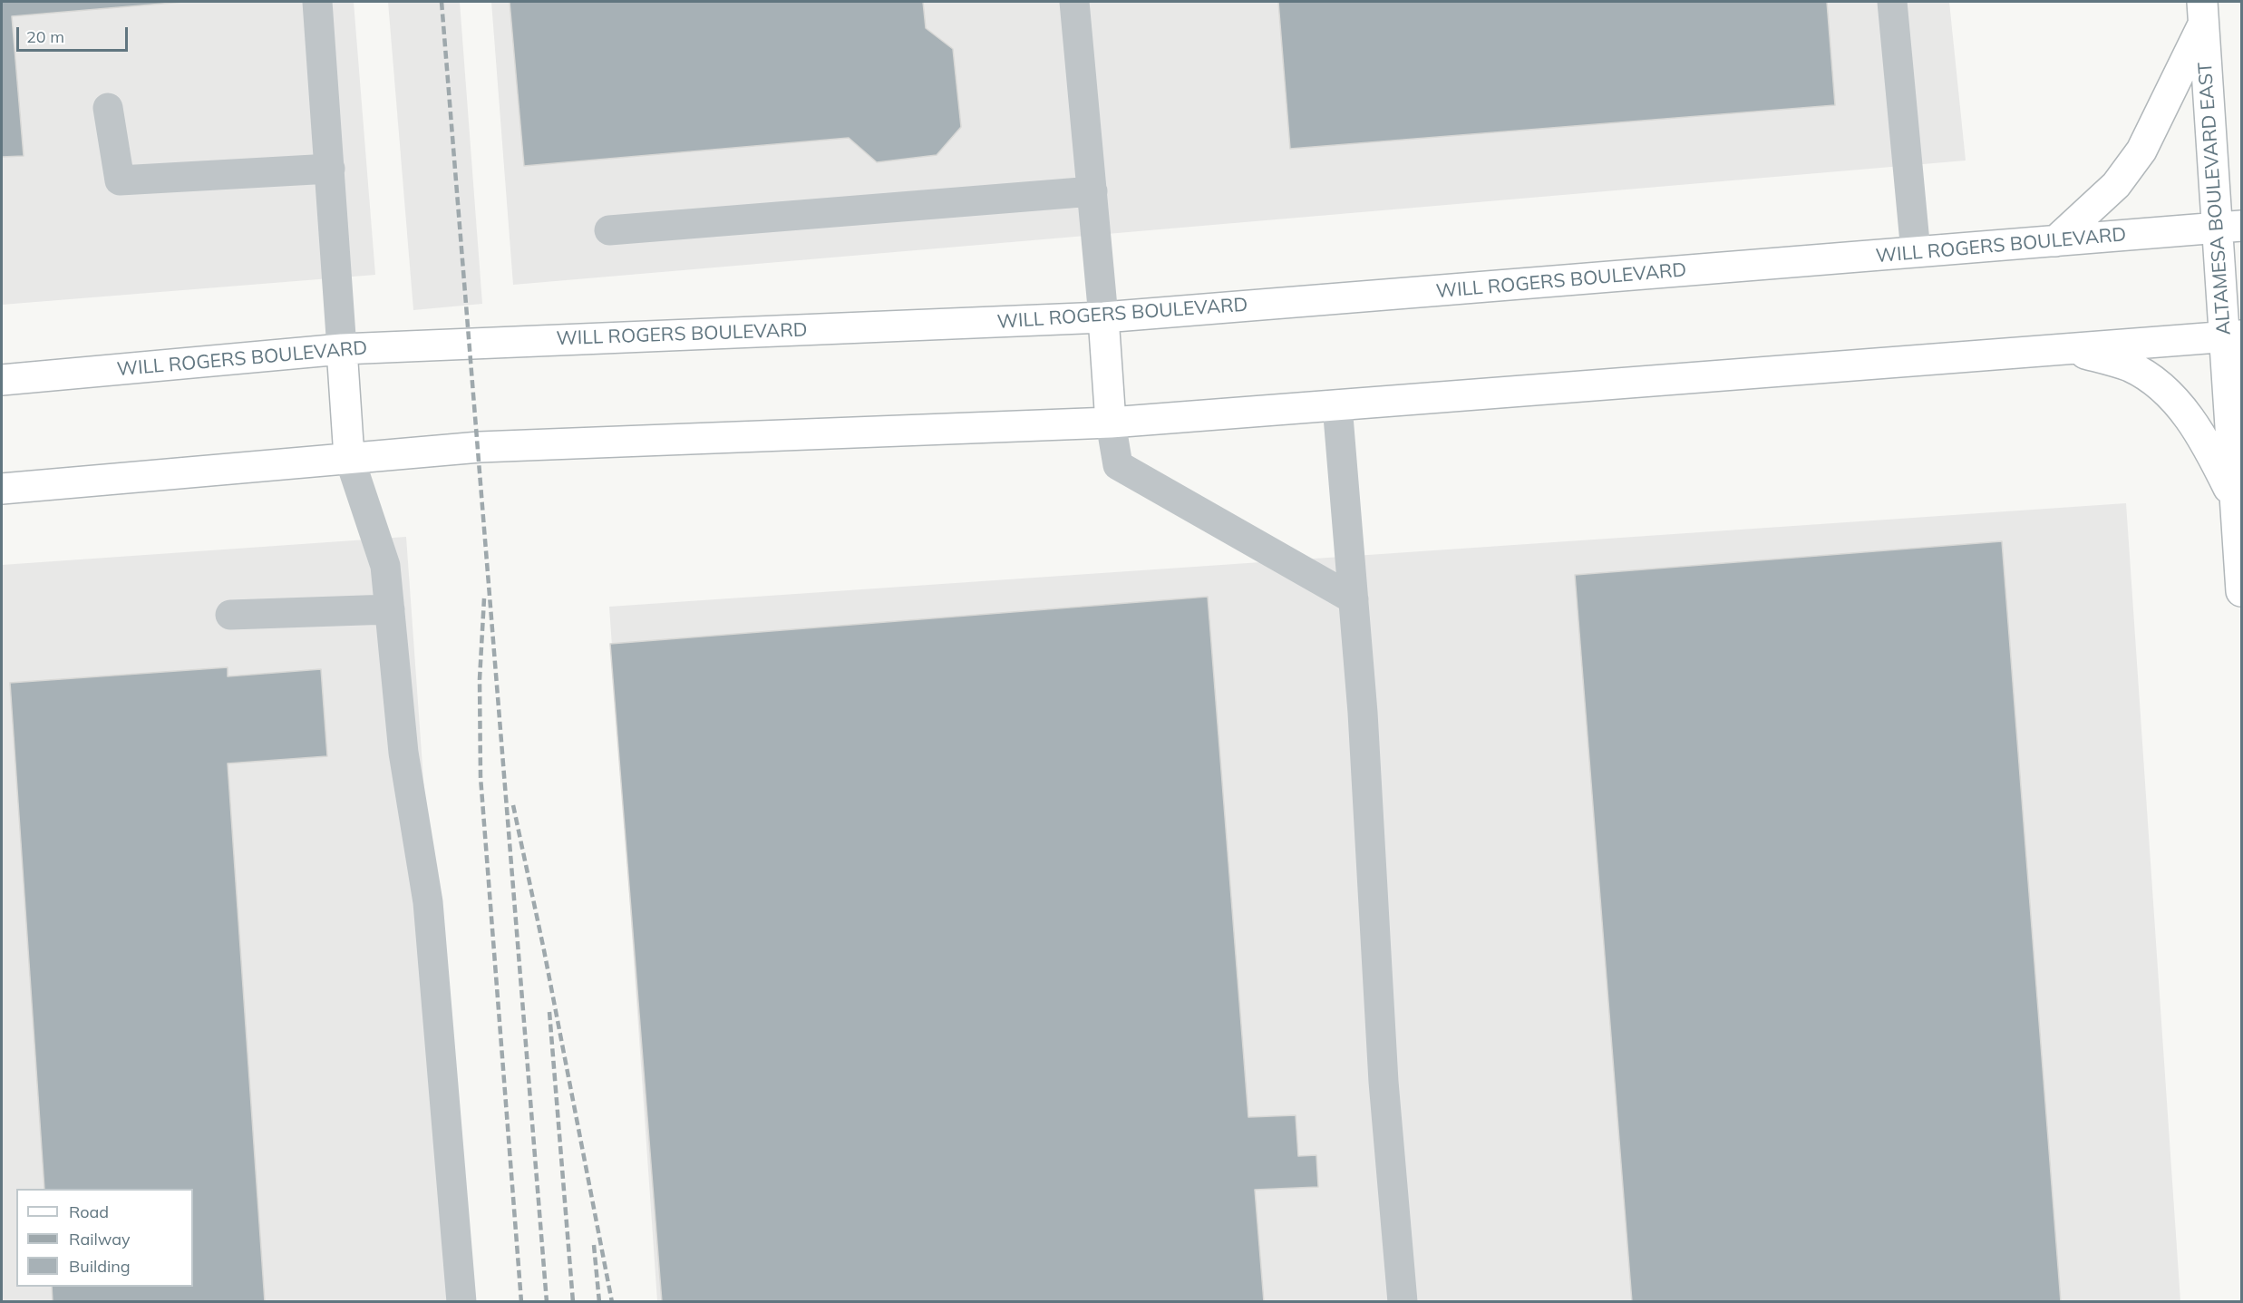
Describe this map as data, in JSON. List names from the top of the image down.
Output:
{
  "streets": {
    "main road": ["ALTAMESA BOULEVARD EAST", "WILL ROGERS BOULEVARD"]
  },
  "crossings": [
    ["ALTAMESA BOULEVARD EAST", "WILL ROGERS BOULEVARD"]
  ],
  "legend": ["Road", "Railway", "Building"],
  "scale_bar": "20 m"
}
